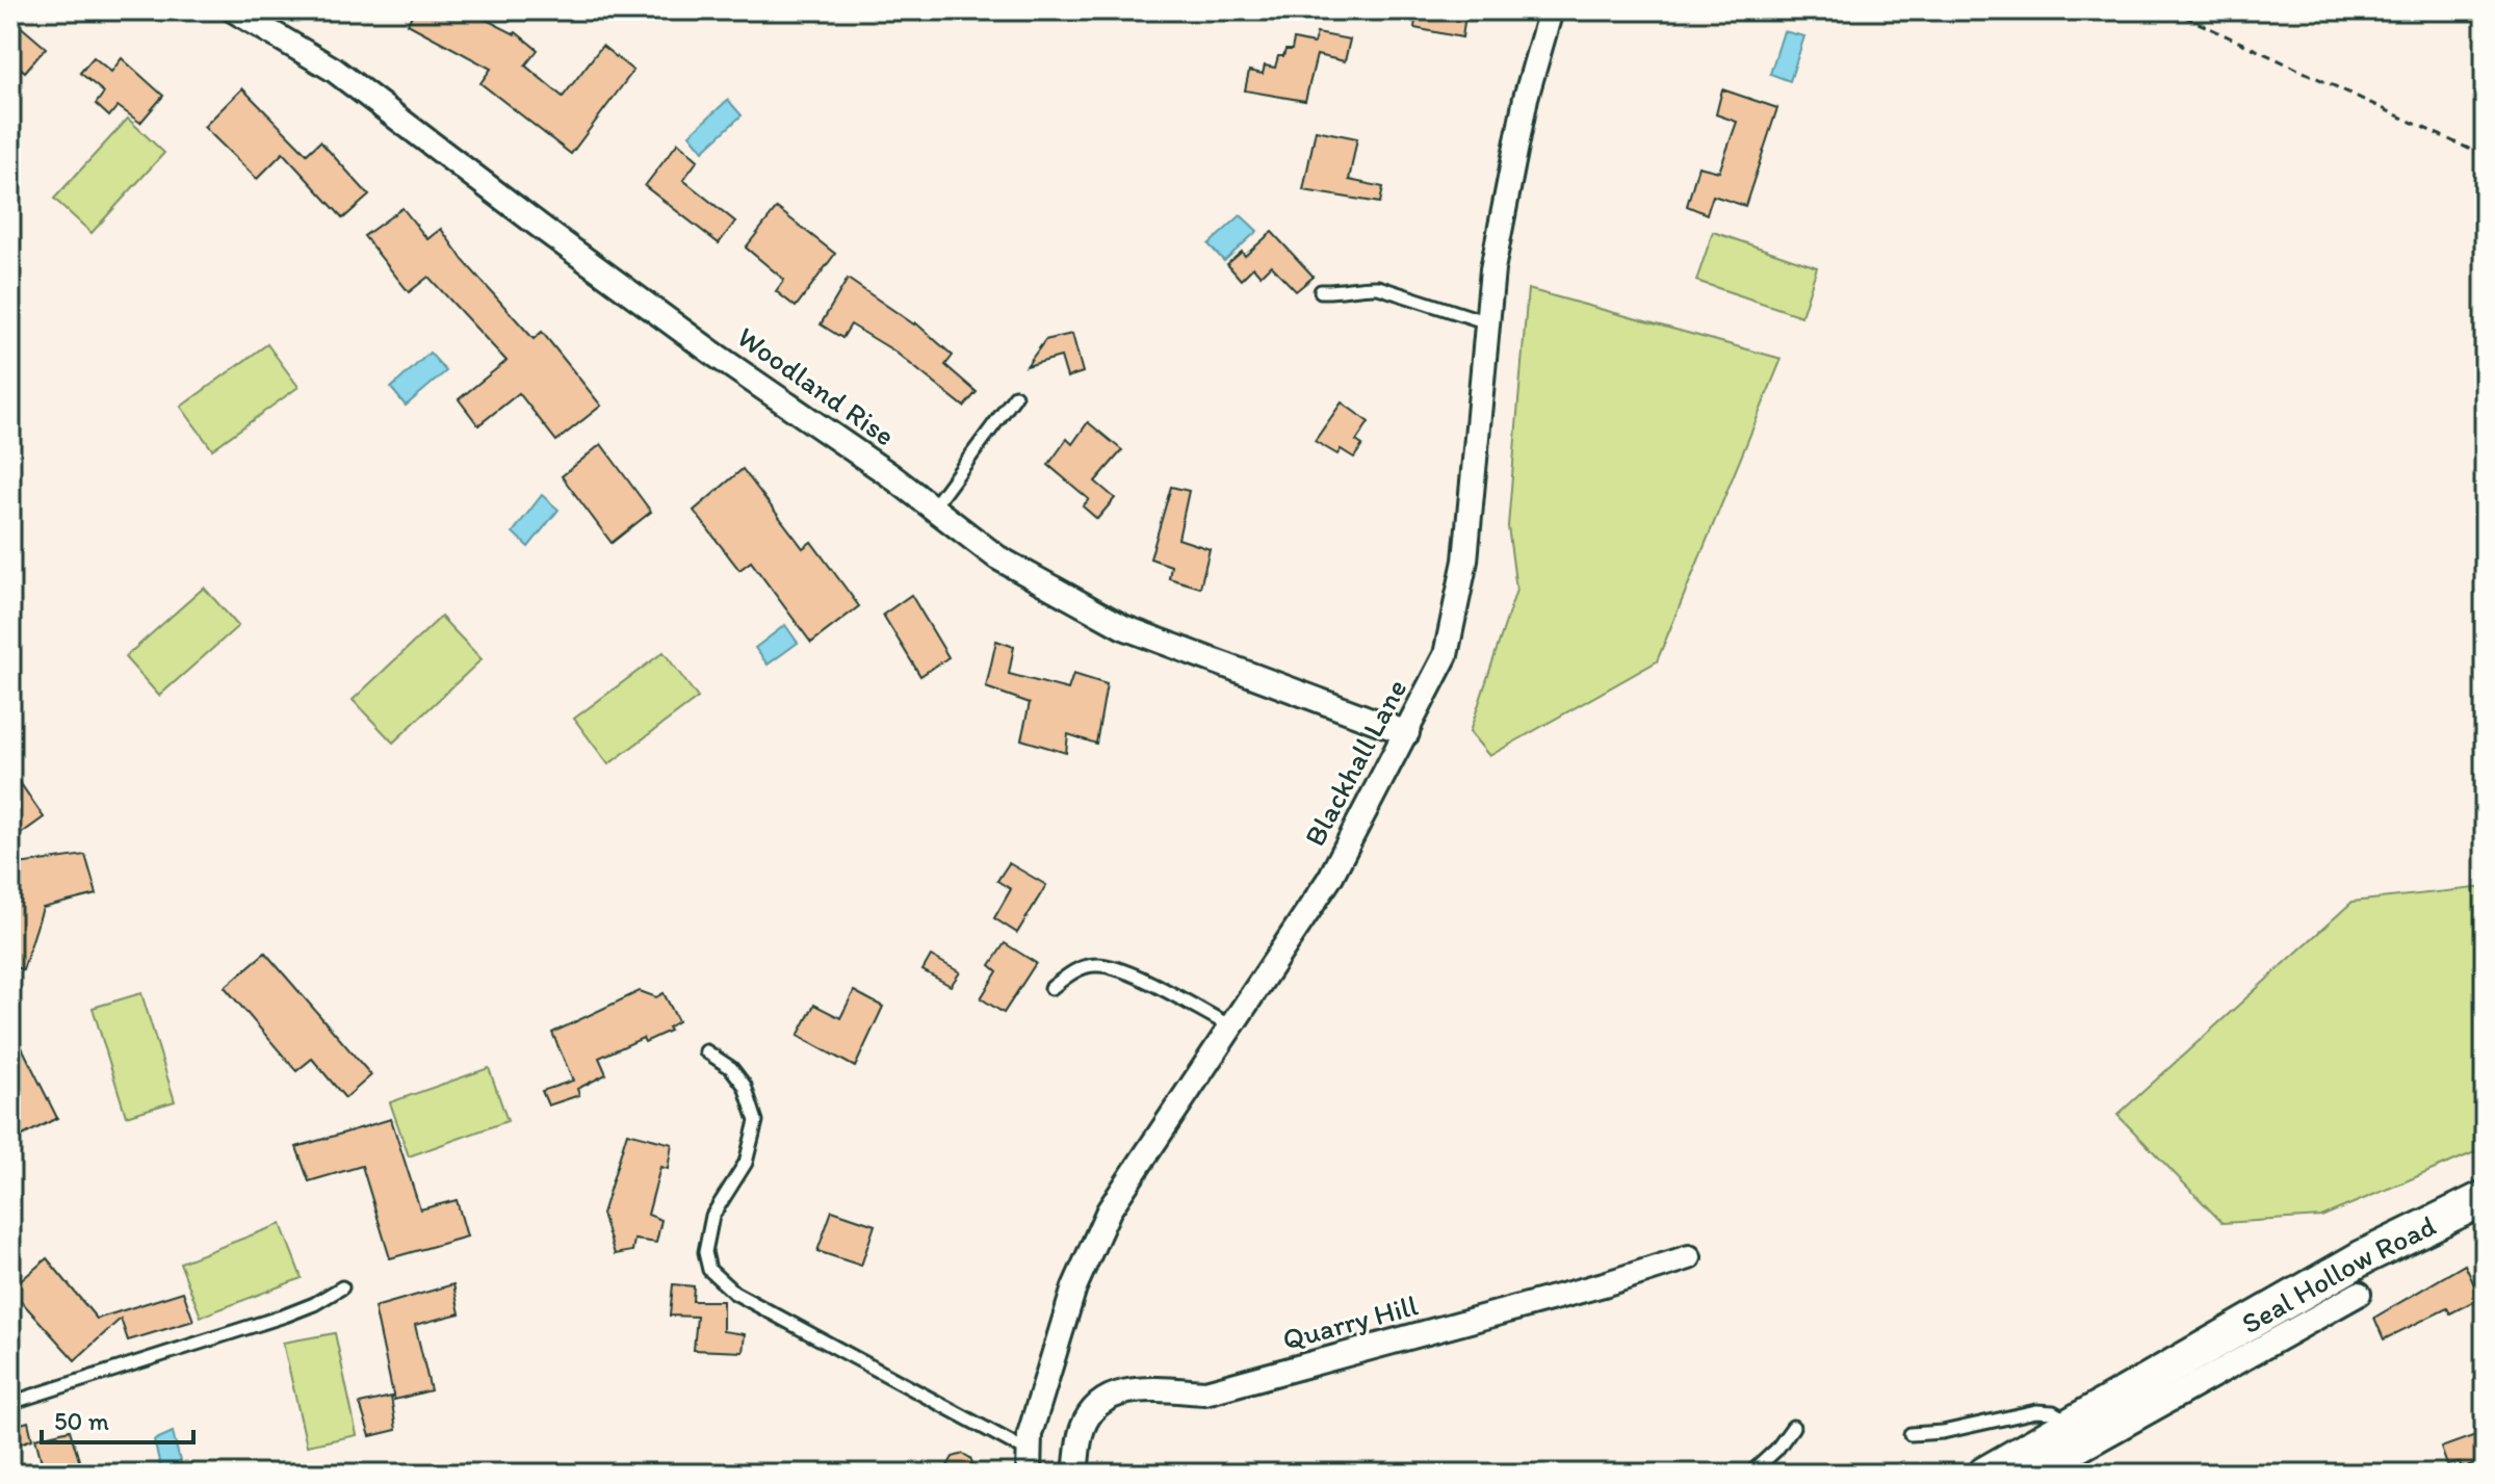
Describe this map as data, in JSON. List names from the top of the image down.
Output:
{
  "streets": {
    "main road": ["Seal Hollow Road"],
    "street": ["Woodland Rise", "Blackhall Lane", "Quarry Hill"]
  },
  "crossings": [
    ["Woodland Rise", "Blackhall Lane"]
  ],
  "scale_bar": "50 m"
}
